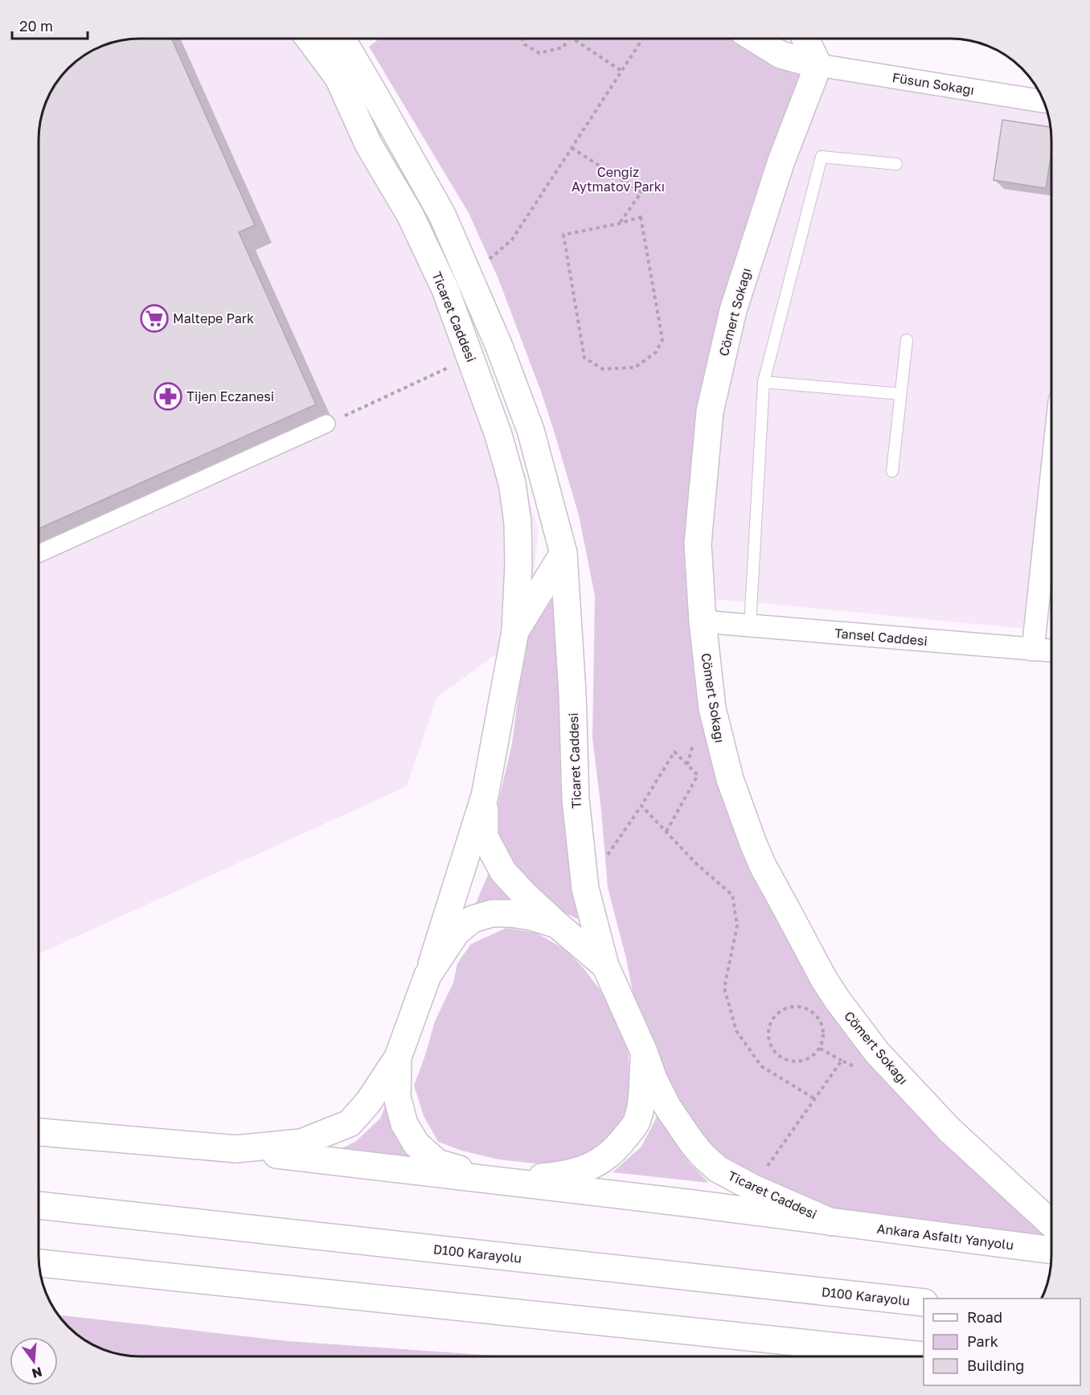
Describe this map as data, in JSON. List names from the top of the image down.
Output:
{
  "streets": {
    "main road": [
      "Füsun Sokağı",
      "Cömert Sokağı",
      "Ticaret Caddesi",
      "Ankara Asfaltı Yanyolu",
      "D100 Karayolu"
    ],
    "street": ["Tansel Caddesi"]
  },
  "crossings": [
    ["Füsun Sokağı", "Cömert Sokağı"],
    ["Cömert Sokağı", "Tansel Caddesi"],
    ["Ticaret Caddesi", "Ankara Asfaltı Yanyolu"]
  ],
  "parks": ["Cengiz Aytmatov Parkı"],
  "places": {
    "supermarket": ["Maltepe Park"],
    "pharmacy": ["Tijen Eczanesi"]
  },
  "legend": ["Road", "Park", "Building"],
  "scale_bar": "20 m",
  "north": "bottom"
}
